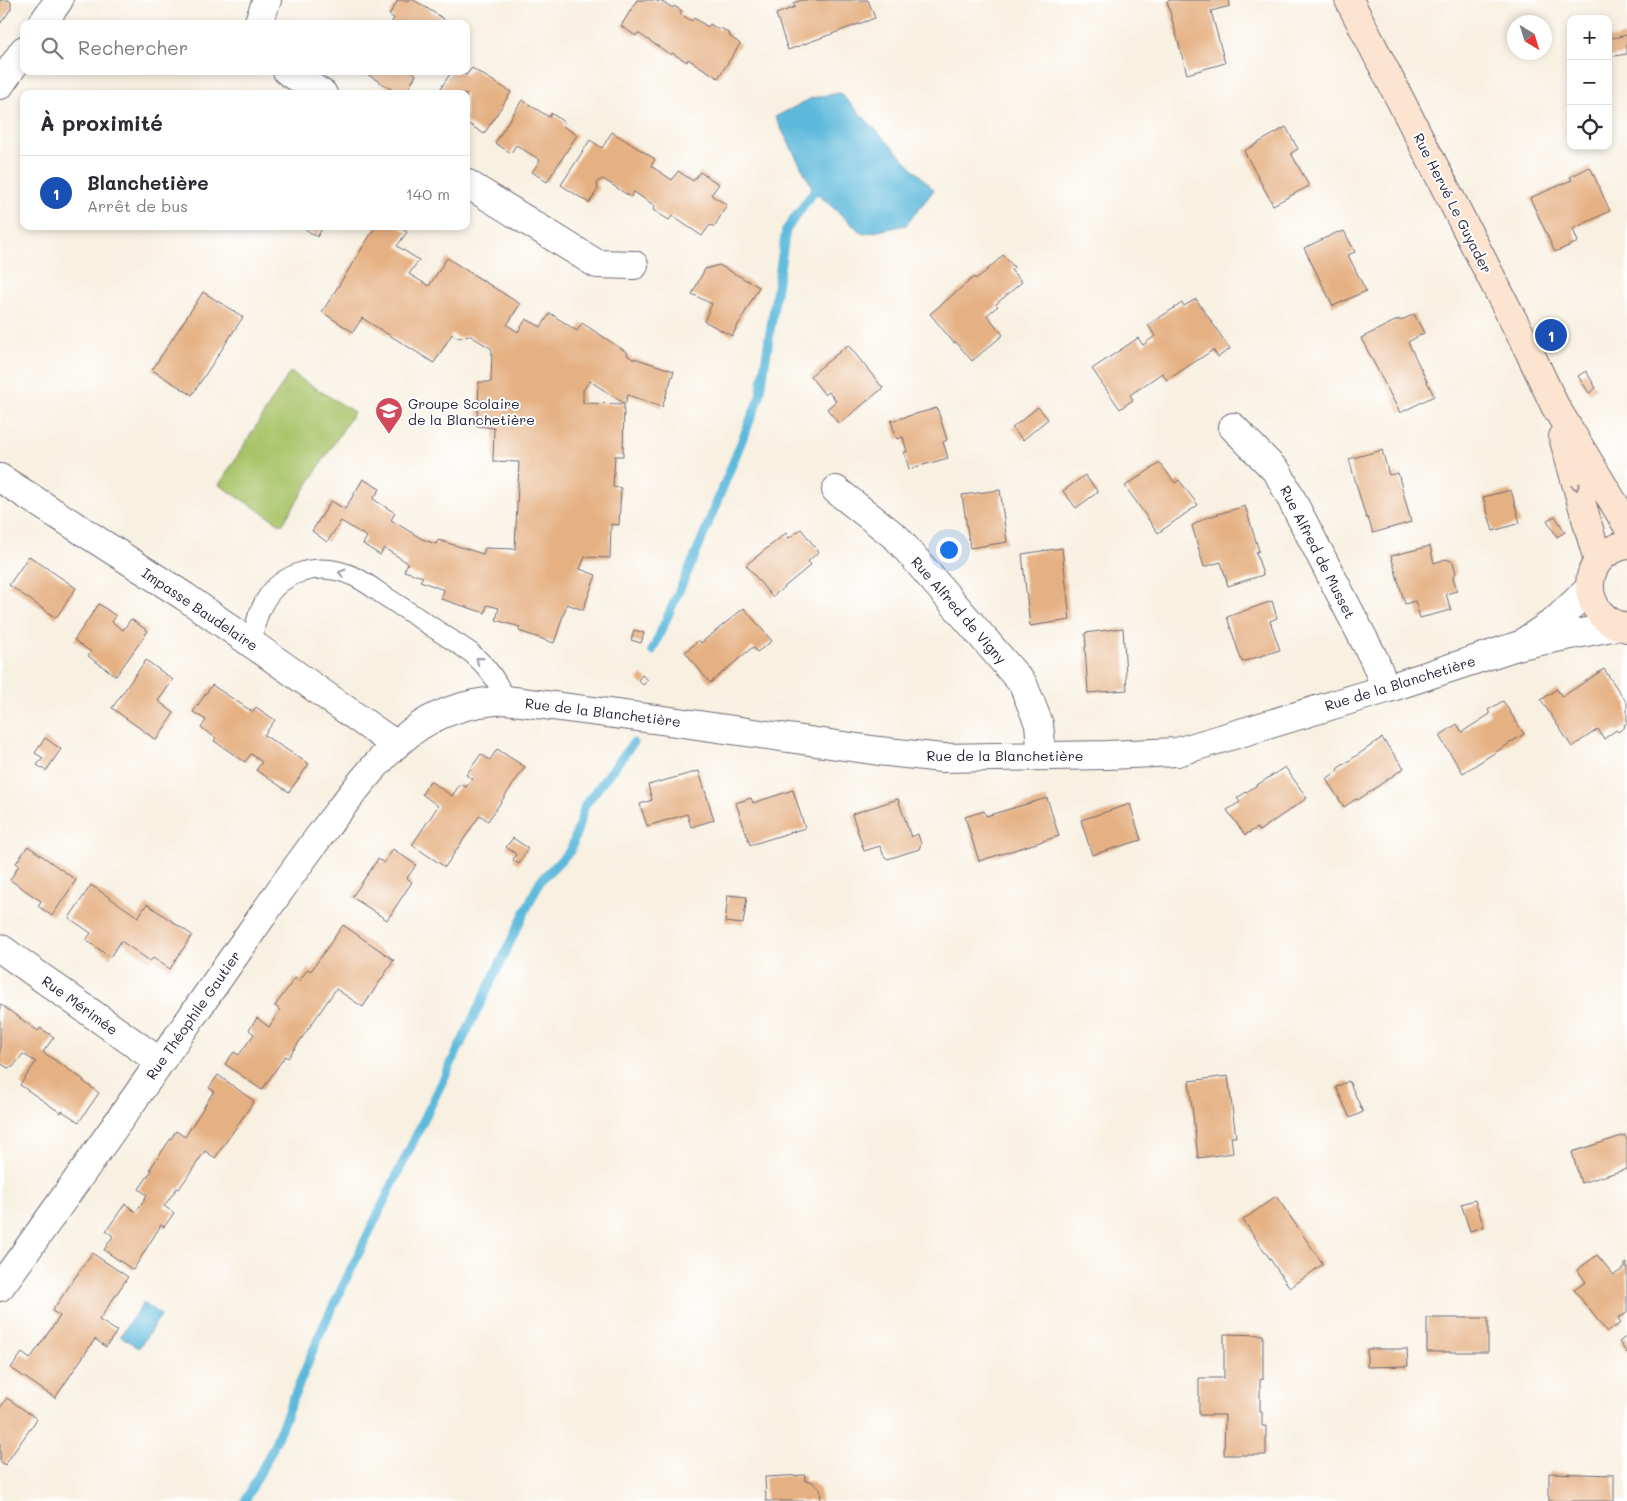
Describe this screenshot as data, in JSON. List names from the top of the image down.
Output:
{
  "streets": {
    "street": [
      "Rue Hervé Le Guyader",
      "Rue Alfred de Musset",
      "Impasse Baudelaire",
      "Rue Alfred de Vigny",
      "Rue de la Blanchetière",
      "Rue Mérimée",
      "Rue Théophile Gautier"
    ]
  },
  "crossings": [
    ["Rue Alfred de Musset", "Rue de la Blanchetière"],
    ["Impasse Baudelaire", "Rue de la Blanchetière"],
    ["Impasse Baudelaire", "Rue Théophile Gautier"],
    ["Rue Alfred de Vigny", "Rue de la Blanchetière"],
    ["Rue de la Blanchetière", "Rue Théophile Gautier"],
    ["Rue Mérimée", "Rue Théophile Gautier"]
  ],
  "places": {
    "school or university": ["Groupe Scolaire de la Blanchetière"]
  },
  "north": "bottom right",
  "page": {
    "map_buttons": ["+", "−"],
    "search": "Rechercher",
    "heading": "À proximité",
    "list": [
      {
        "mark": "1",
        "name": "Blanchetière",
        "note": "Arrêt de bus",
        "value": "140 m"
      }
    ],
    "pins": "1"
  }
}
